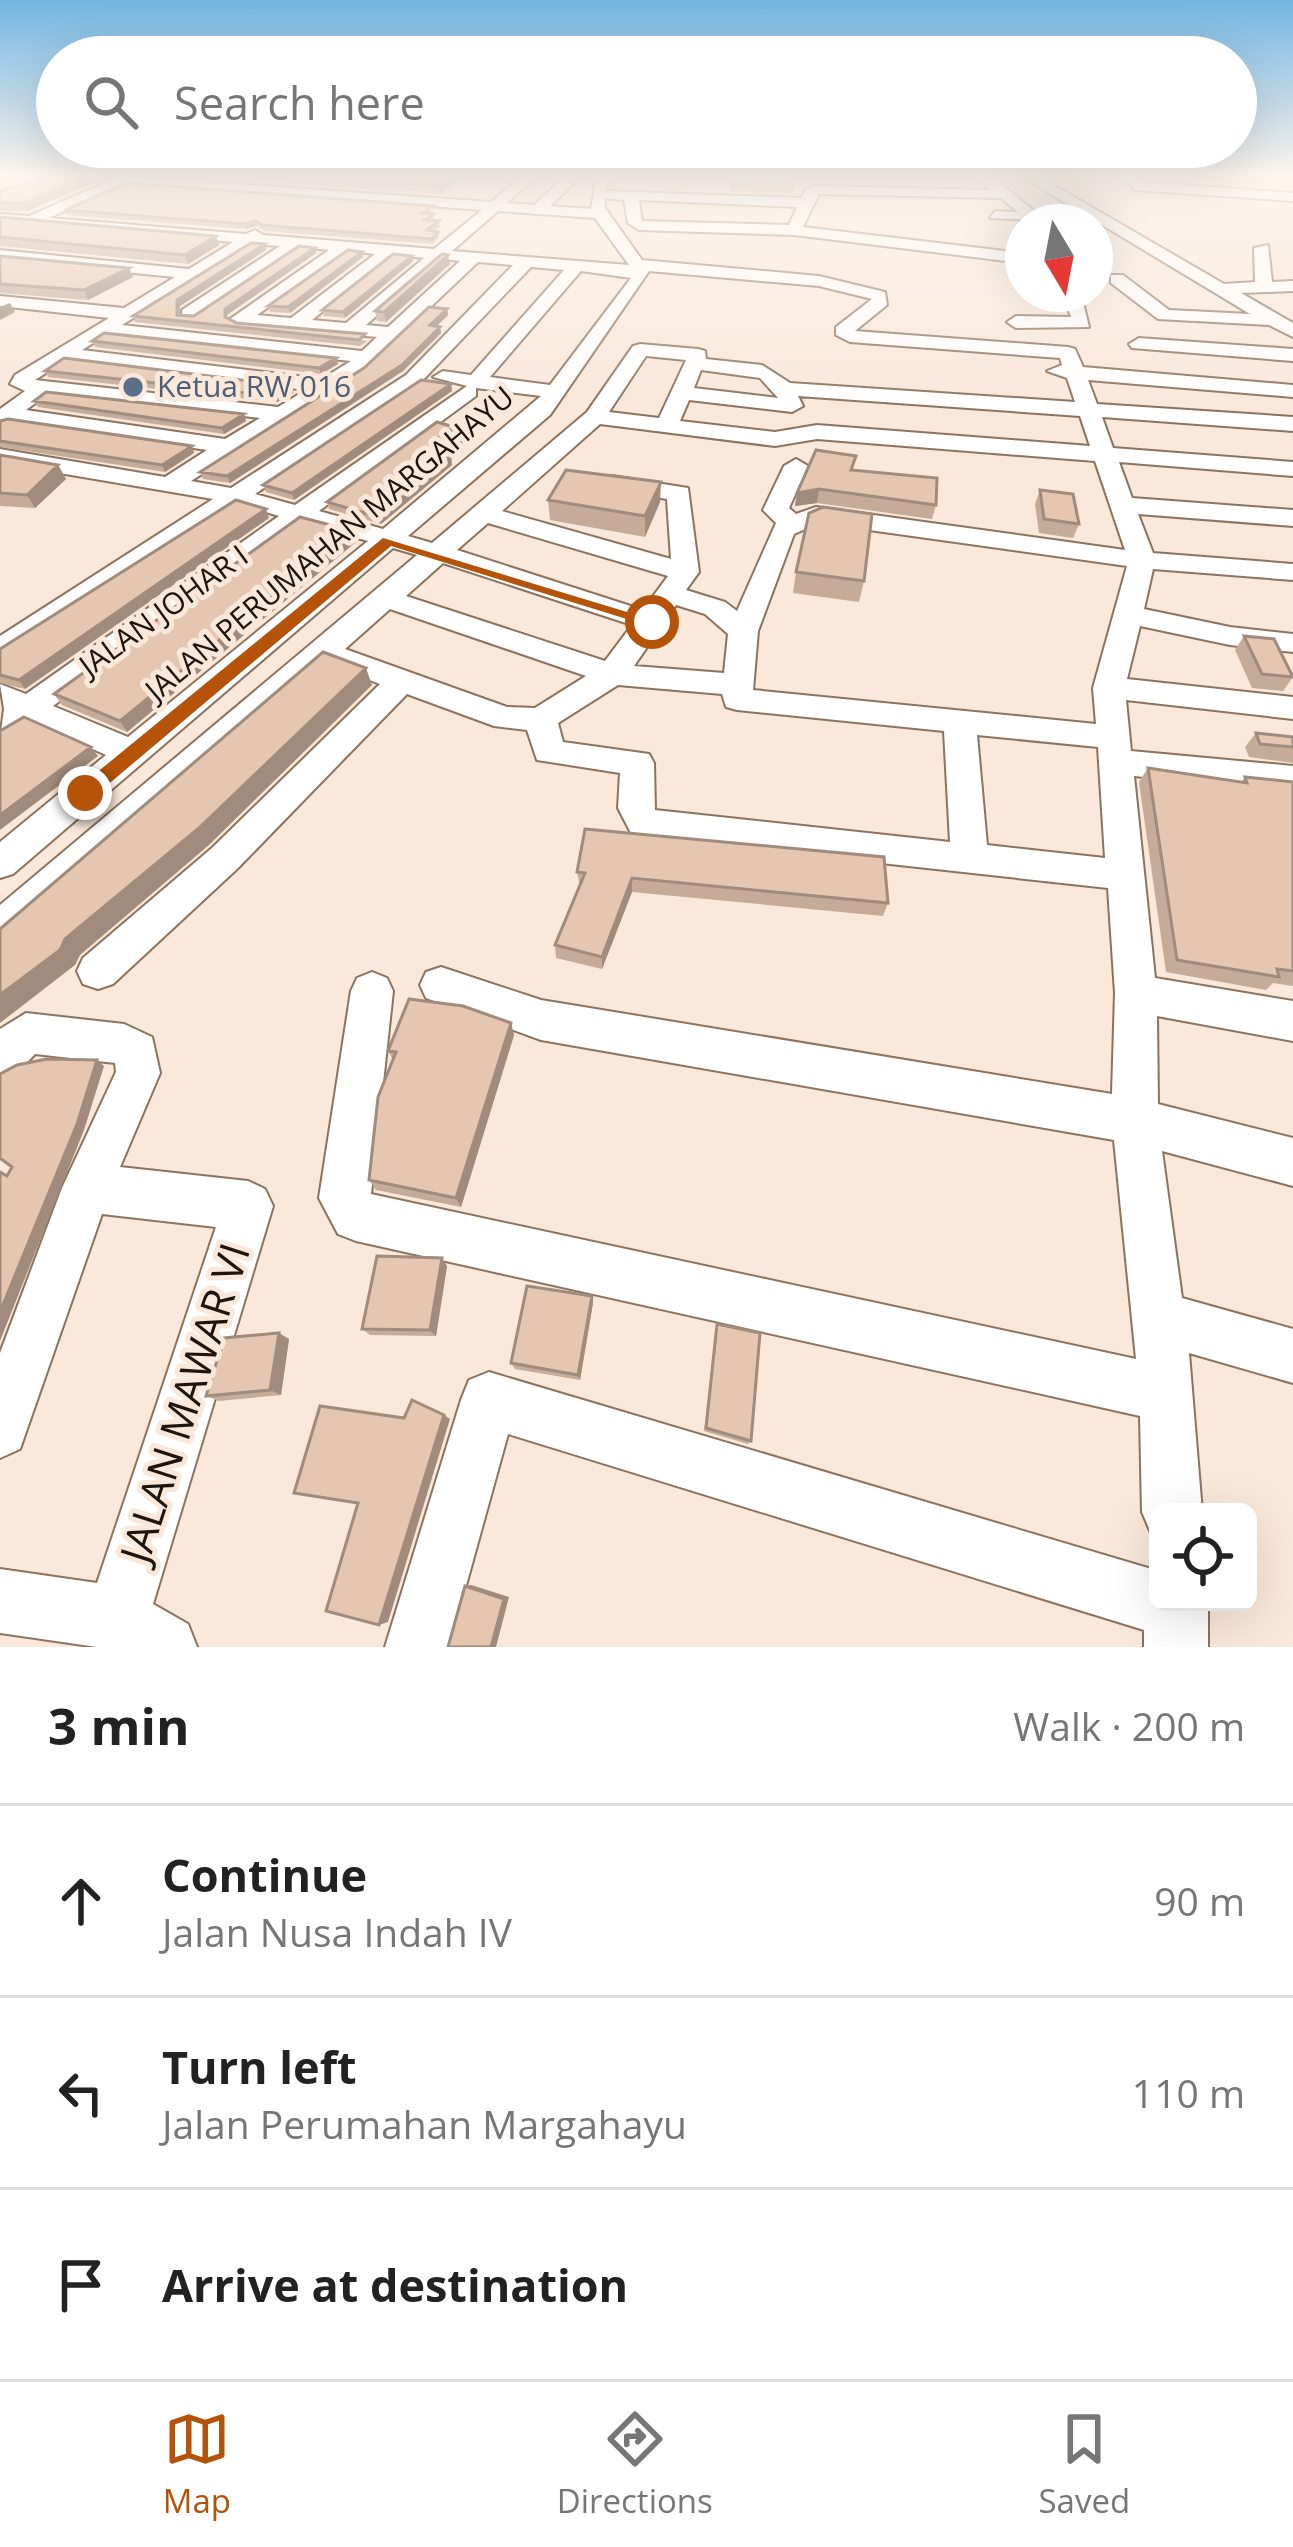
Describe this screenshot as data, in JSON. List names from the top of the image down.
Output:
{
  "streets": {
    "street": ["JALAN PERUMAHAN MARGAHAYU", "JALAN JOHAR I", "JALAN MAWAR VI"]
  },
  "places": ["Ketua RW 016"],
  "north": "bottom",
  "page": {
    "search": "Search here",
    "heading": ["3 min", "Walk · 200 m"],
    "list": [
      ["Continue", "Jalan Nusa Indah IV", "90 m"],
      ["Turn left", "Jalan Perumahan Margahayu", "110 m"],
      "Arrive at destination"
    ],
    "nav": ["Map", "Directions", "Saved"]
  }
}
